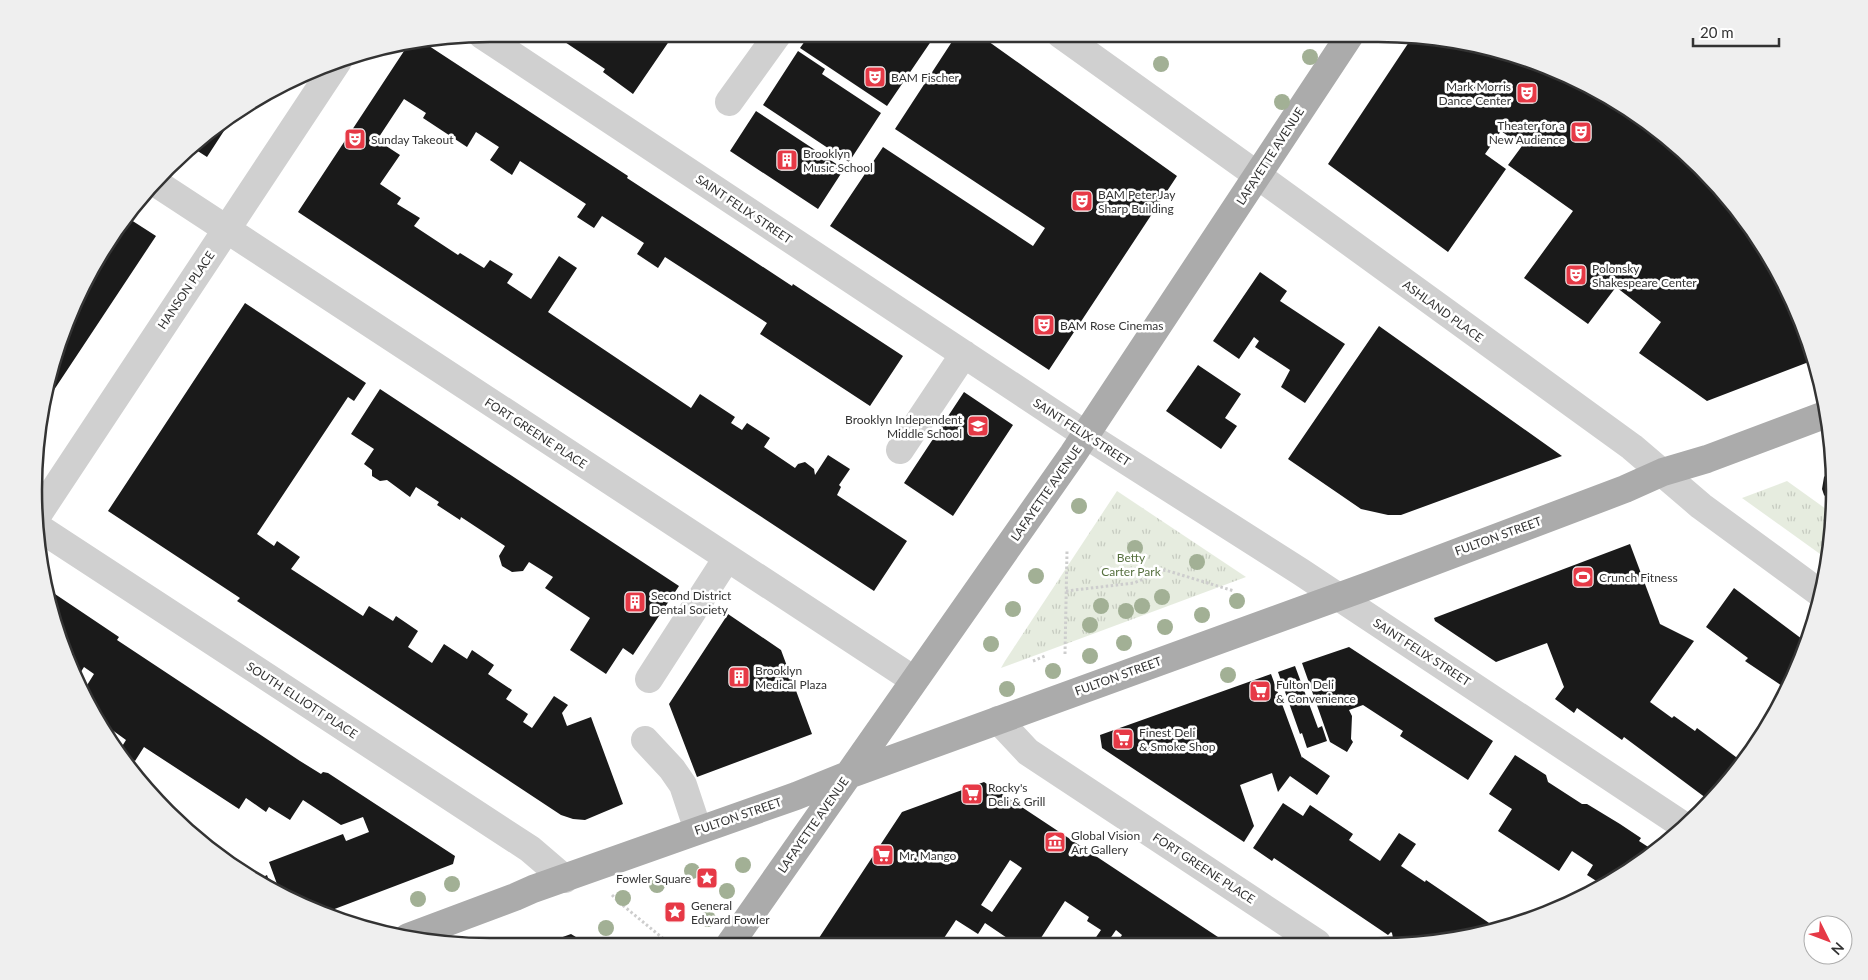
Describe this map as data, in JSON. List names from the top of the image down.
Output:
{
  "streets": {
    "main road": ["LAFAYETTE AVENUE", "FULTON STREET"],
    "street": [
      "SAINT FELIX STREET",
      "HANSON PLACE",
      "ASHLAND PLACE",
      "FORT GREENE PLACE",
      "SOUTH ELLIOTT PLACE"
    ]
  },
  "crossings": [
    ["LAFAYETTE AVENUE", "SAINT FELIX STREET"],
    ["LAFAYETTE AVENUE", "ASHLAND PLACE"],
    ["LAFAYETTE AVENUE", "FORT GREENE PLACE"],
    ["LAFAYETTE AVENUE", "FULTON STREET"],
    ["SAINT FELIX STREET", "FULTON STREET"],
    ["HANSON PLACE", "FORT GREENE PLACE"],
    ["ASHLAND PLACE", "FULTON STREET"],
    ["FORT GREENE PLACE", "FULTON STREET"],
    ["FULTON STREET", "SOUTH ELLIOTT PLACE"]
  ],
  "parks": ["Betty Carter Park"],
  "places": {
    "theatre": [
      "BAM Fischer",
      "Mark Morris Dance Center",
      "Theater for a New Audience",
      "Sunday Takeout",
      "BAM Peter Jay Sharp Building",
      "Polonsky Shakespeare Center",
      "BAM Rose Cinemas"
    ],
    "building": ["Brooklyn Music School", "Second District Dental Society", "Brooklyn Medical Plaza"],
    "school or university": ["Brooklyn Independent Middle School"],
    "sports": ["Crunch Fitness"],
    "supermarket": [
      "Fulton Deli & Convenience",
      "Finest Deli & Smoke Shop",
      "Rocky's Deli & Grill",
      "Mr. Mango"
    ],
    "museum": ["Global Vision Art Gallery"],
    "place": ["Fowler Square", "General Edward Fowler"]
  },
  "scale_bar": "20 m",
  "north": "bottom right"
}
